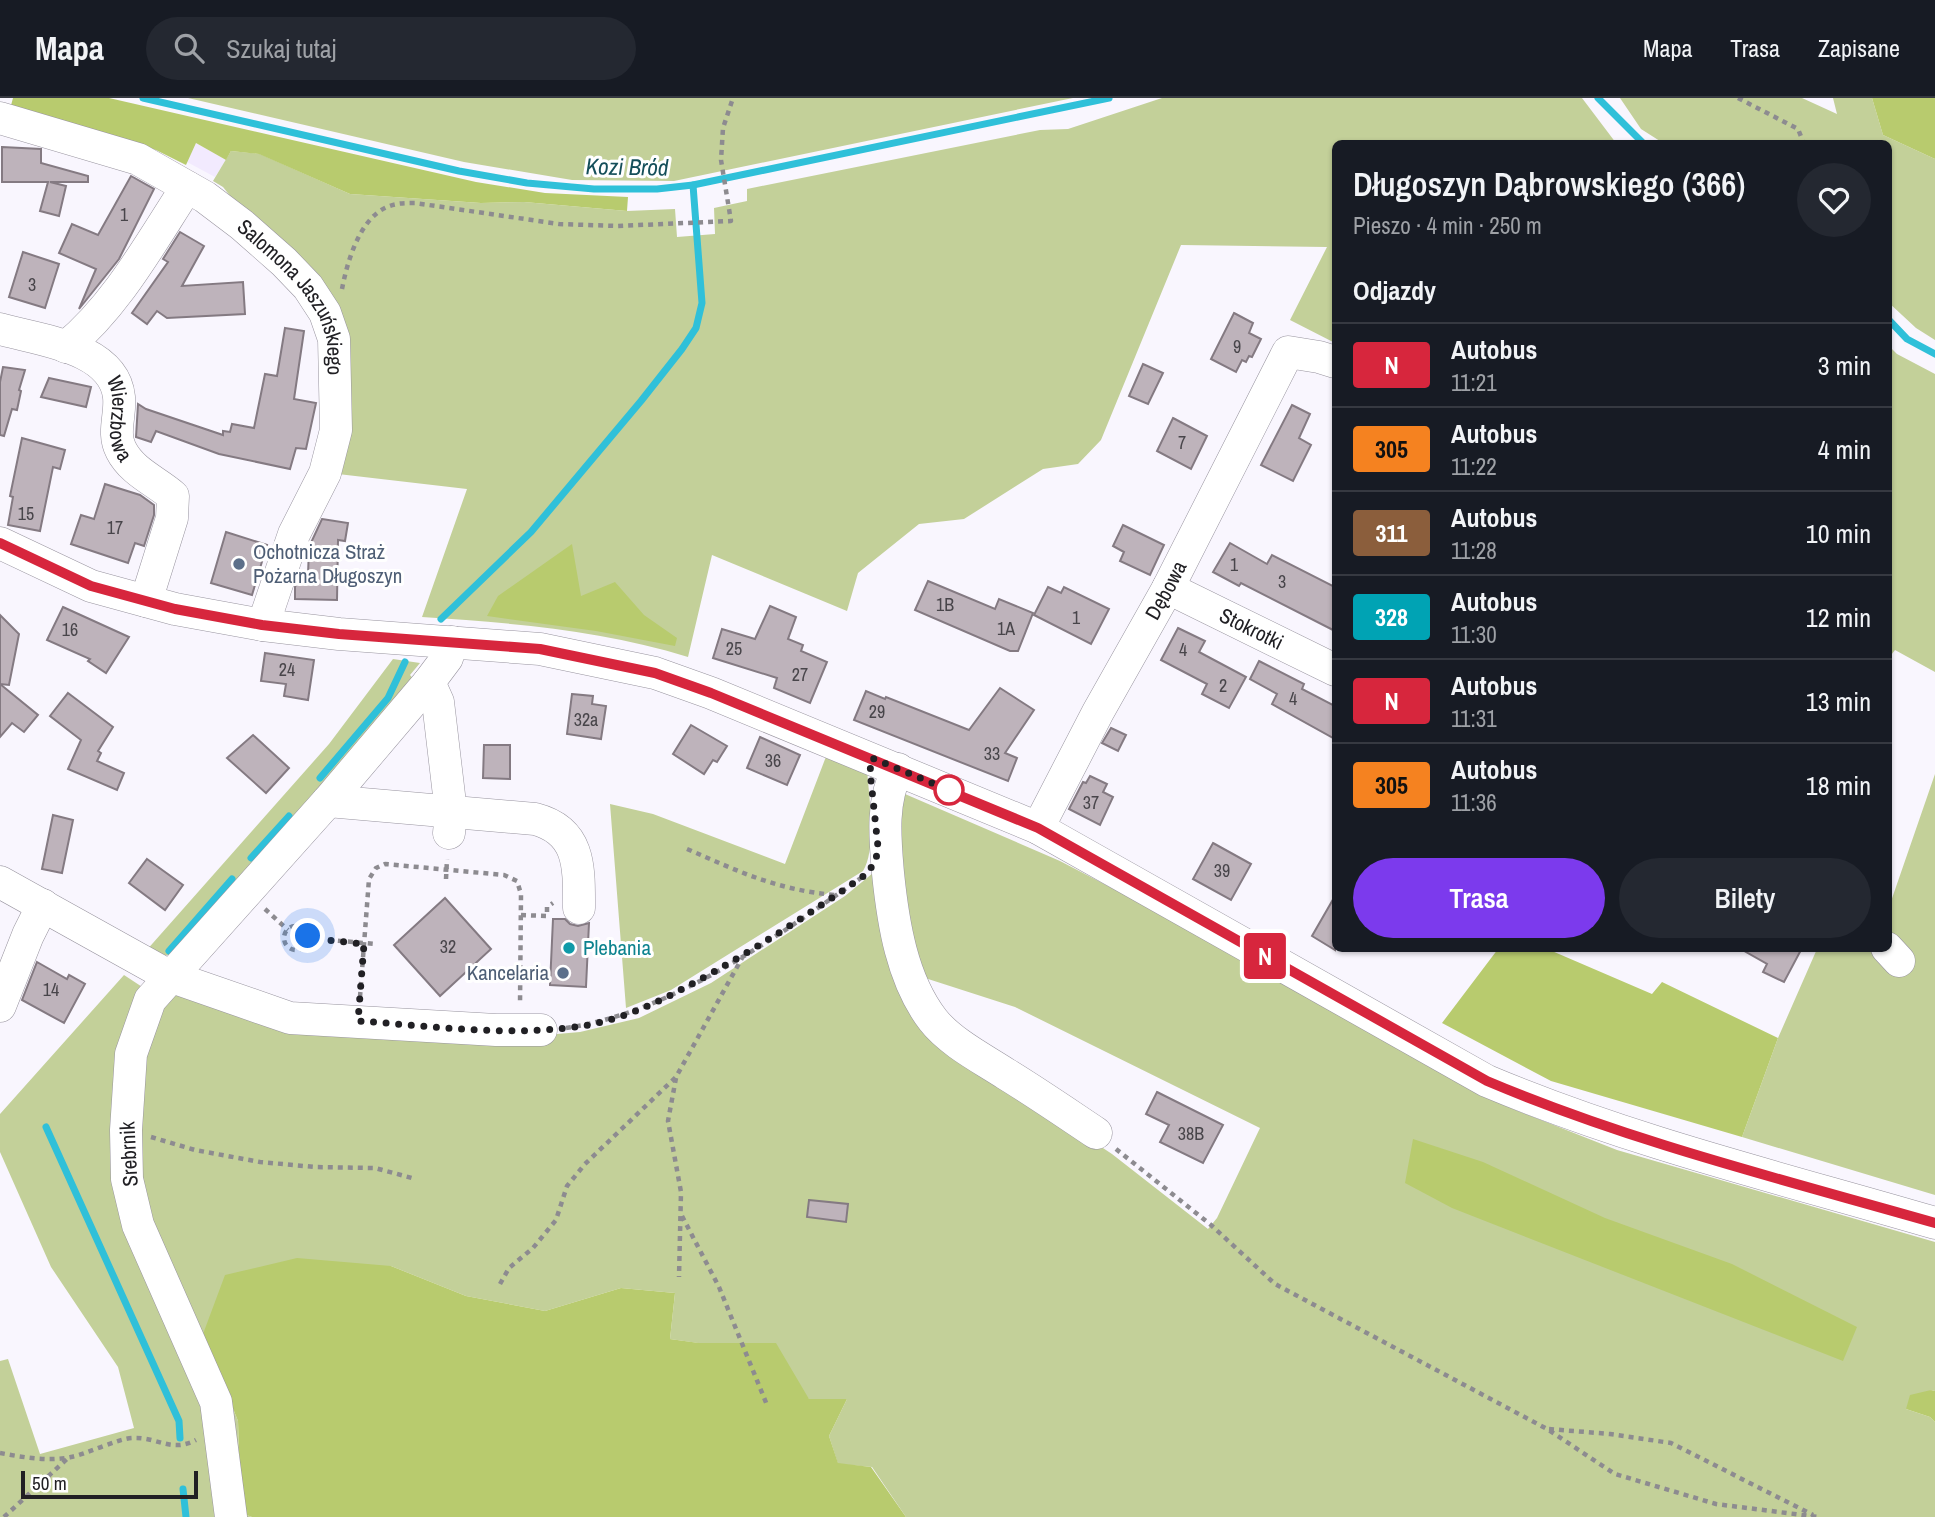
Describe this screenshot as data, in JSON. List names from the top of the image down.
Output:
{
  "streets": {
    "street": [
      "Salomona Jaszuńskiego",
      "Wierzbowa",
      "Dębowa",
      "Stokrotki",
      "Srebrnik"
    ]
  },
  "crossings": [
    ["Dębowa", "Stokrotki"]
  ],
  "water": ["Kozi Bród"],
  "places": ["Ochotnicza Straż Pożarna Długoszyn", "Plebania", "Kancelaria"],
  "lines": ["bus line N"],
  "house_numbers": [
    "1",
    "3",
    "9",
    "7",
    "15",
    "17",
    "1",
    "3",
    "1B",
    "1",
    "1A",
    "16",
    "25",
    "4",
    "24",
    "27",
    "2",
    "4",
    "29",
    "32a",
    "33",
    "36",
    "37",
    "39",
    "32",
    "14",
    "38B"
  ],
  "scale_bar": "50 m",
  "page": {
    "header": "Mapa",
    "search": "Szukaj tutaj",
    "nav": ["Mapa", "Trasa", "Zapisane"],
    "on_map": "N",
    "heading": [
      ["Długoszyn Dąbrowskiego (366)", "Pieszo · 4 min · 250 m"],
      "Odjazdy"
    ],
    "list": [
      {
        "mark": "N",
        "name": "Autobus",
        "note": "11:21",
        "value": "3 min"
      },
      {
        "mark": "305",
        "name": "Autobus",
        "note": "11:22",
        "value": "4 min"
      },
      {
        "mark": "311",
        "name": "Autobus",
        "note": "11:28",
        "value": "10 min"
      },
      {
        "mark": "328",
        "name": "Autobus",
        "note": "11:30",
        "value": "12 min"
      },
      {
        "mark": "N",
        "name": "Autobus",
        "note": "11:31",
        "value": "13 min"
      },
      {
        "mark": "305",
        "name": "Autobus",
        "note": "11:36",
        "value": "18 min"
      }
    ],
    "buttons": ["Trasa", "Bilety"],
    "scale": "50 m"
  }
}
